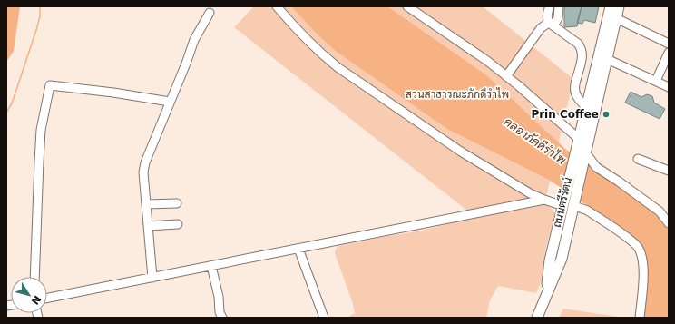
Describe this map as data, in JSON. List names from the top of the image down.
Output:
{
  "streets": {
    "main road": ["ถนนตรีรัตน์"]
  },
  "water": ["คลองภัคดีรำไพ"],
  "parks": ["สวนสาธารณะภักดีรำไพ"],
  "places": ["Prin Coffee"],
  "north": "bottom right"
}
